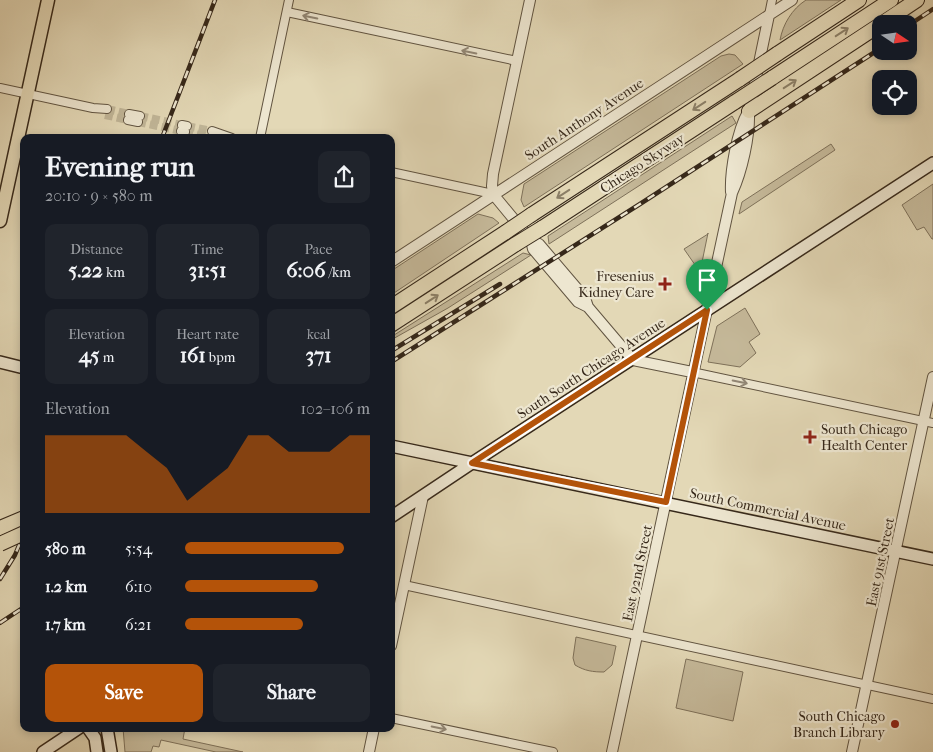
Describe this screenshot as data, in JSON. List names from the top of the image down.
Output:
{
  "streets": {
    "highway": ["Chicago Skyway"],
    "main road": ["South South Chicago Avenue", "South Commercial Avenue"],
    "street": ["South Anthony Avenue", "East 91st Street", "East 92nd Street"]
  },
  "crossings": [
    ["South Anthony Avenue", "East 92nd Street"],
    ["South South Chicago Avenue", "South Commercial Avenue"],
    ["South South Chicago Avenue", "East 92nd Street"],
    ["South Commercial Avenue", "East 91st Street"],
    ["South Commercial Avenue", "East 92nd Street"]
  ],
  "places": {
    "health": ["Fresenius Kidney Care", "South Chicago Health Center"],
    "other": ["South Chicago Branch Library"]
  },
  "north": "right",
  "page": {
    "heading": ["Evening run", "20:10 · 9 × 580 m"],
    "stats": [
      ["Distance", "5.22 km"],
      ["Time", "31:51"],
      ["Pace", "6:06 /km"],
      ["Elevation", "45 m"],
      ["Heart rate", "161 bpm"],
      ["kcal", "371"]
    ],
    "chart": ["Elevation", "102–106 m"],
    "list": [
      {
        "name": "580 m",
        "note": "5:54"
      },
      {
        "name": "1.2 km",
        "note": "6:10"
      },
      {
        "name": "1.7 km",
        "note": "6:21"
      }
    ],
    "buttons": ["Save", "Share"]
  }
}
